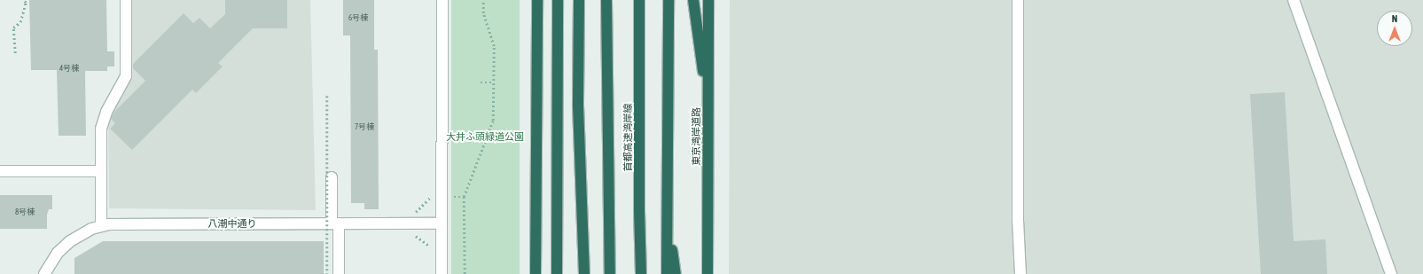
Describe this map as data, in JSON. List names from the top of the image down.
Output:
{
  "streets": {
    "highway": ["東京湾岸道路", "首都高速湾岸線"],
    "street": ["八潮中通り"]
  },
  "parks": ["大井ふ頭緑道公園"],
  "house_numbers": [
    "6号棟",
    "4号棟",
    "7号棟",
    "8号棟"
  ],
  "north": "top"
}
